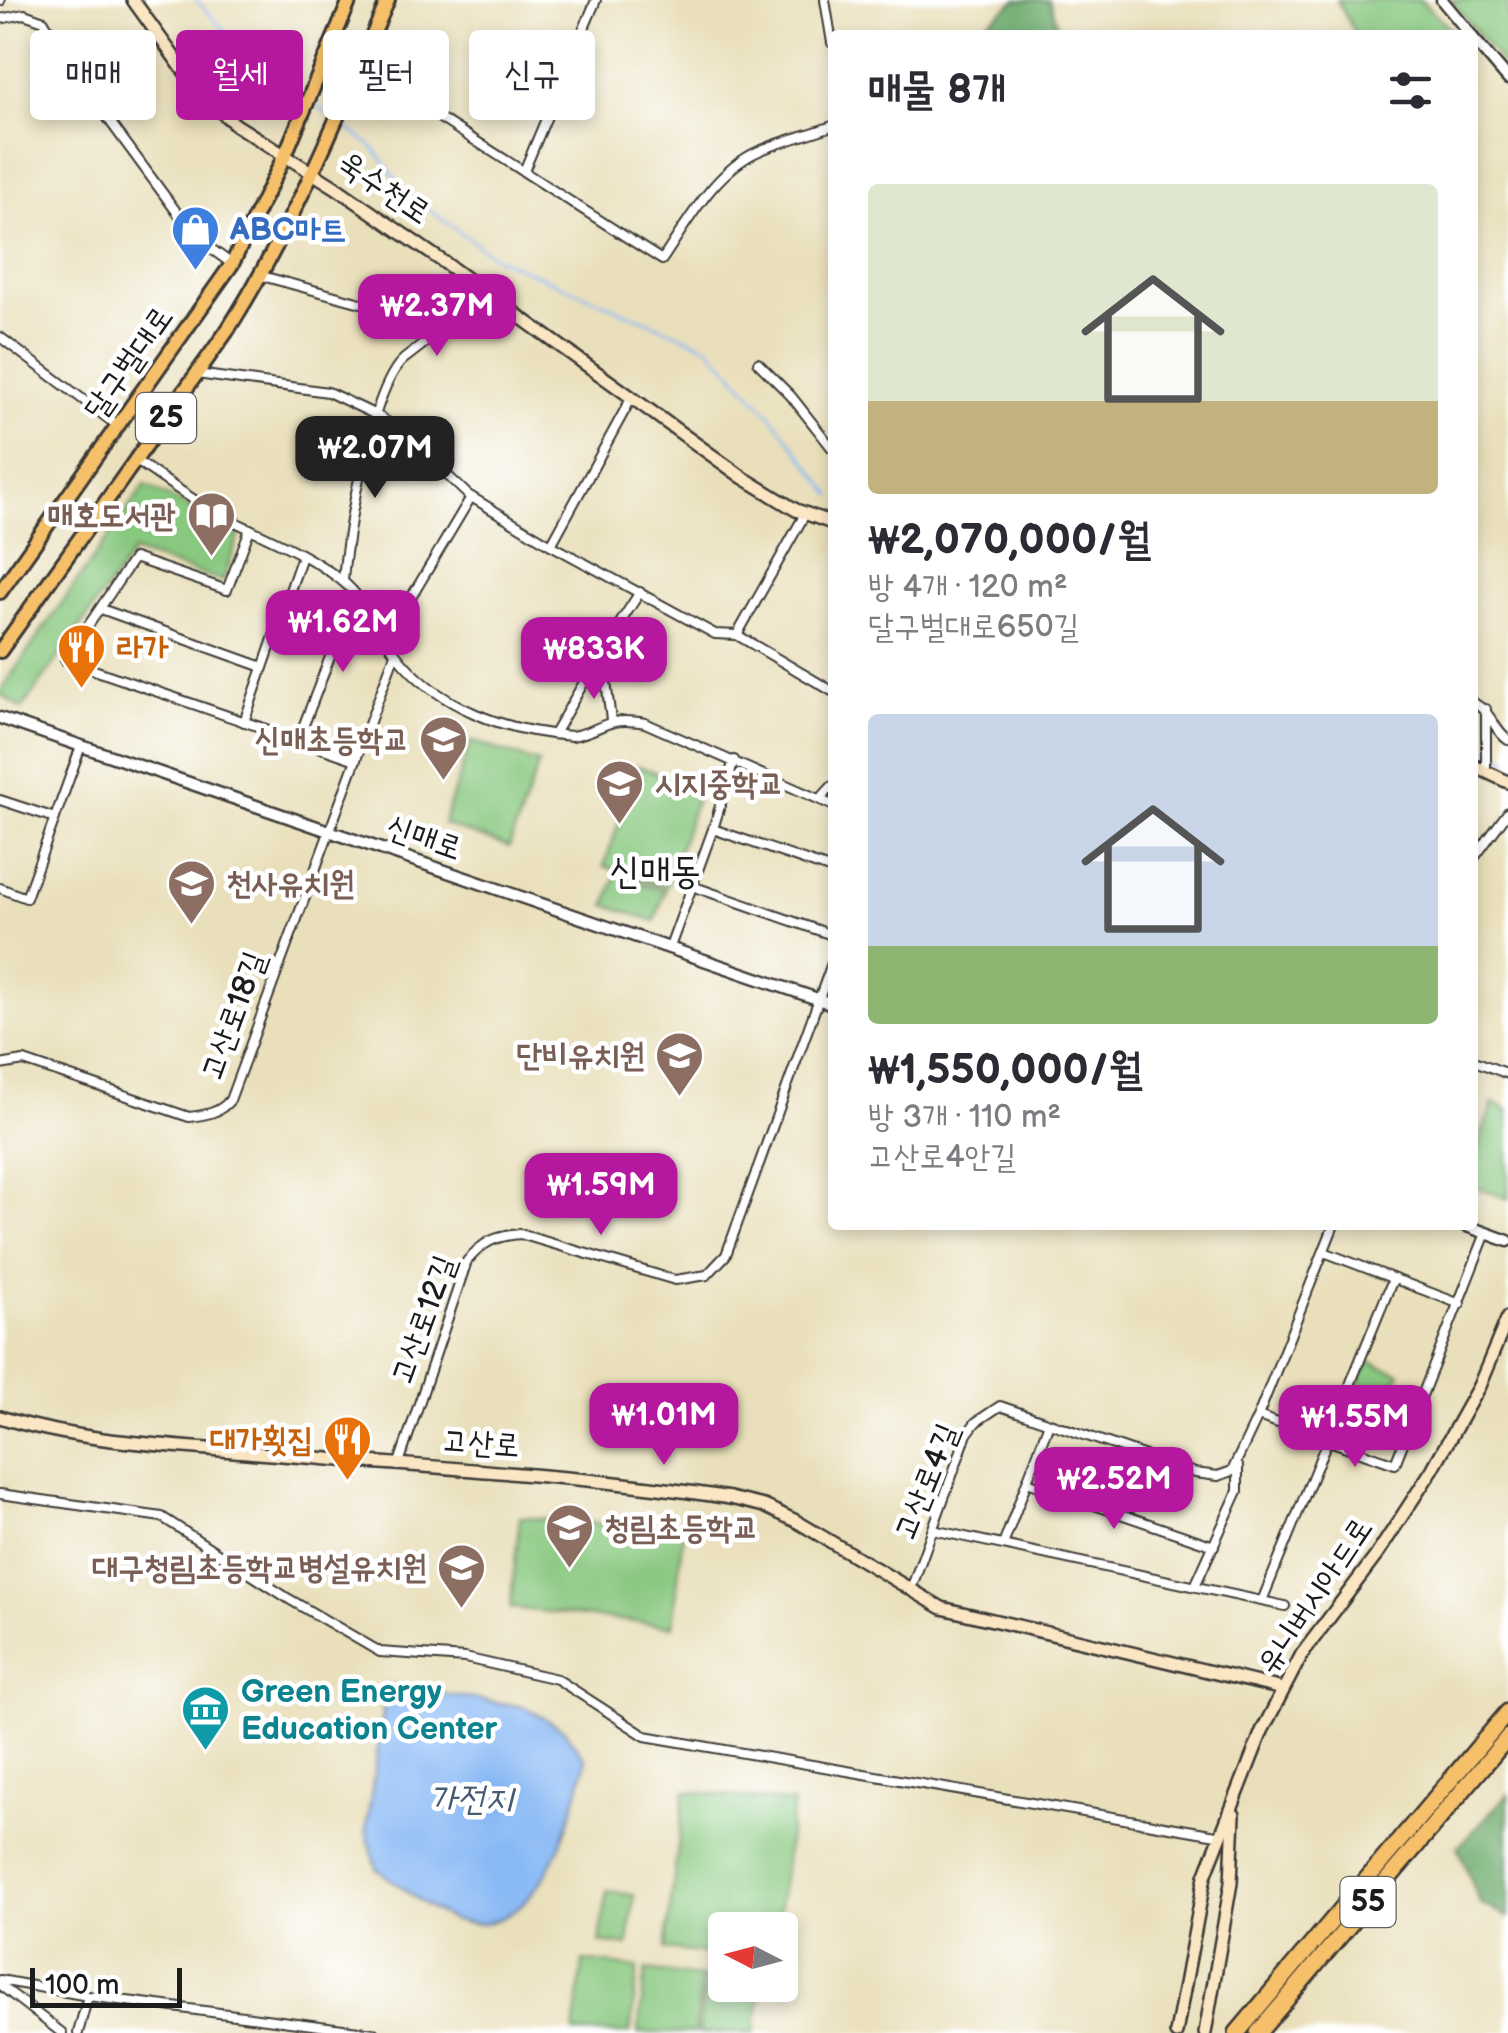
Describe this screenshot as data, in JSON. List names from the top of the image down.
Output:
{
  "streets": {
    "highway": ["55"],
    "main road": [
      "욱수천로",
      "달구벌대로",
      "25",
      "고산로",
      "유니버시아드로"
    ],
    "street": [
      "신매로",
      "고산로18길",
      "고산로12길",
      "고산로4길"
    ]
  },
  "crossings": [
    ["욱수천로", "달구벌대로"],
    ["신매로", "고산로18길"],
    ["신매로", "고산로12길"],
    ["고산로12길", "고산로"],
    ["고산로", "고산로4길"],
    ["고산로", "유니버시아드로"]
  ],
  "districts": ["신매동"],
  "water": ["가전지"],
  "places": {
    "shop": ["ABC마트"],
    "library": ["매호도서관"],
    "restaurant": ["라가", "대가횟집"],
    "school or university": [
      "신매초등학교",
      "시지중학교",
      "천사유치원",
      "단비유치원",
      "청림초등학교",
      "대구청림초등학교병설유치원"
    ],
    "museum": ["Green Energy Education Center"]
  },
  "scale_bar": "100 m",
  "north": "left",
  "page": {
    "chip": [
      "매매",
      "월세",
      "필터",
      "신규"
    ],
    "heading": "매물 8개",
    "list": [
      {
        "name": "₩2,070,000/월",
        "note": "방 4개 · 120 m² · 달구벌대로650길"
      },
      {
        "name": "₩1,550,000/월",
        "note": "방 3개 · 110 m² · 고산로4안길"
      }
    ],
    "price": [
      "₩2.37M",
      "₩2.07M",
      "₩1.62M",
      "₩833K",
      "₩1.59M",
      "₩1.01M",
      "₩1.55M",
      "₩2.52M"
    ],
    "scale": "100 m"
  }
}
